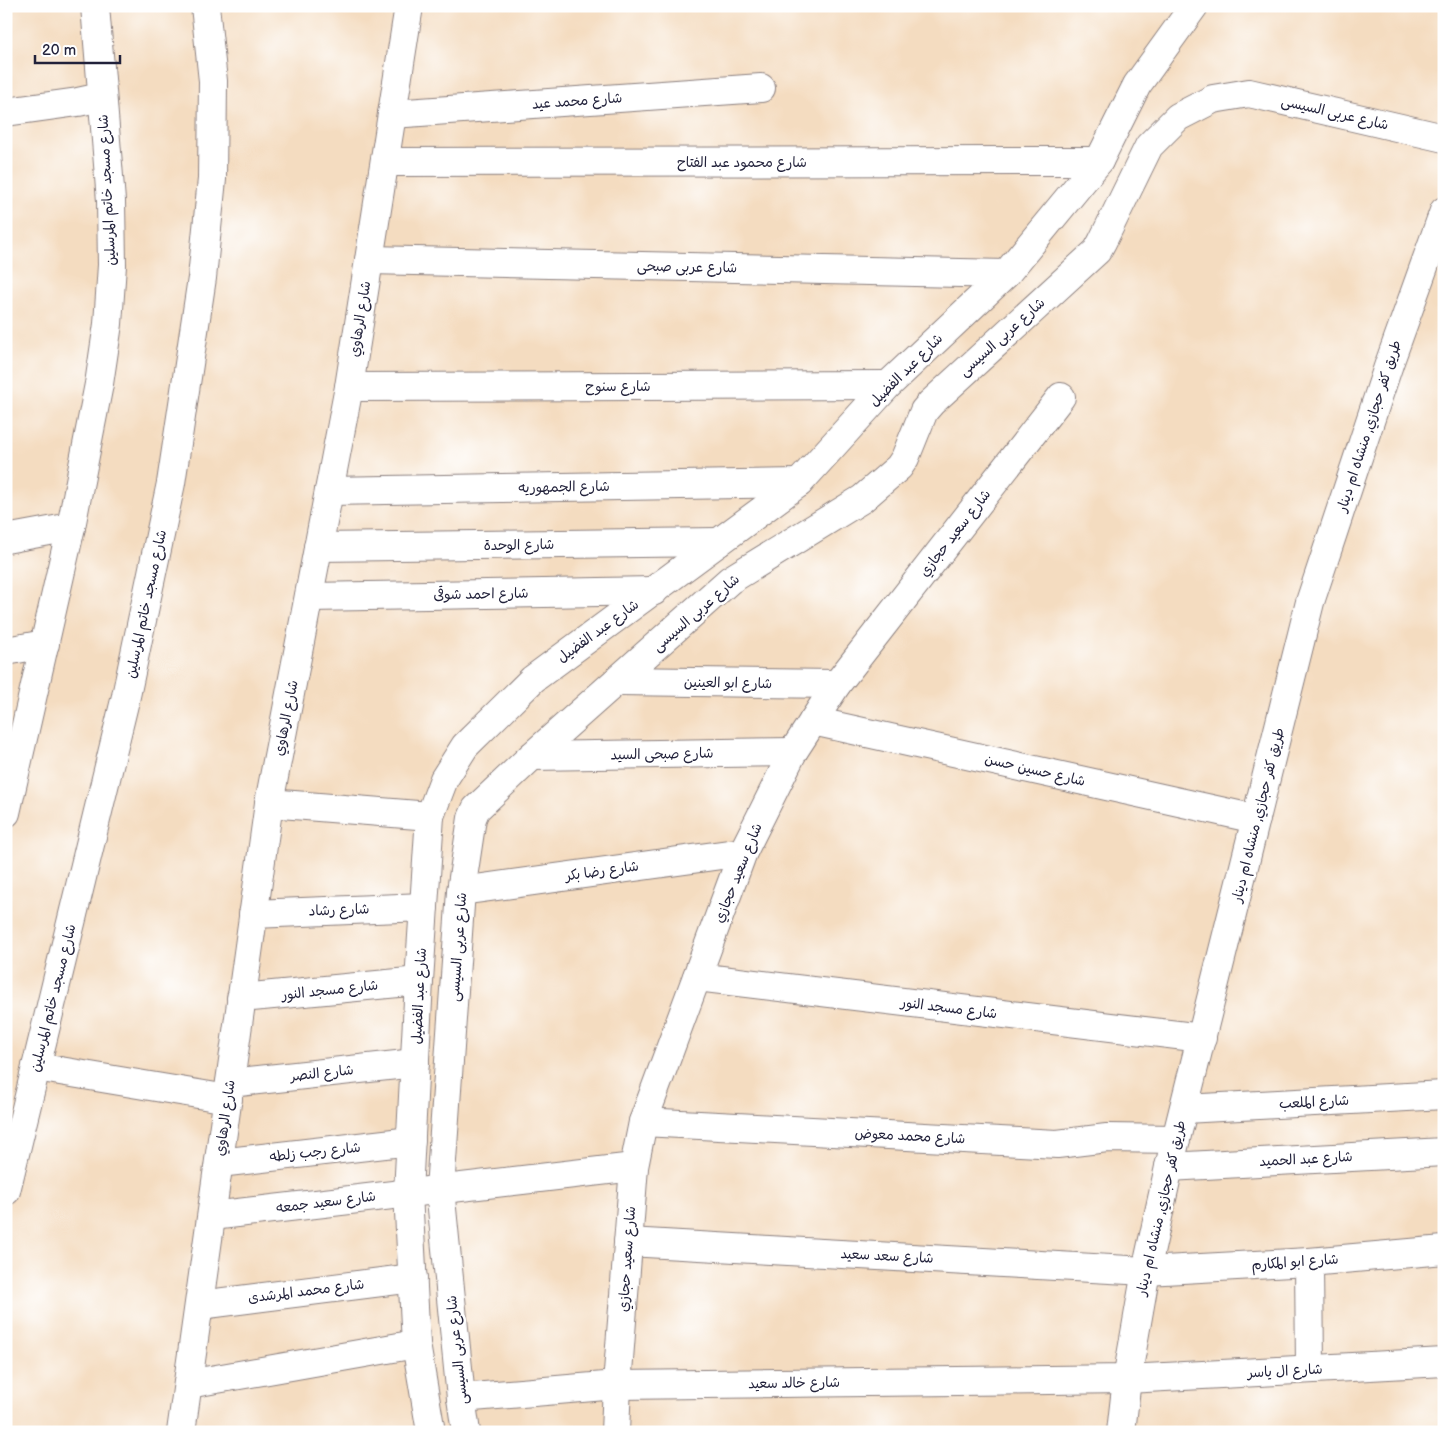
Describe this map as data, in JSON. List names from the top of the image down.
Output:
{
  "streets": {
    "street": [
      "شارع محمد عيد",
      "شارع عربى السيسى",
      "شارع محمود عبد الفتاح",
      "شارع مسجد خاتم المرسلين",
      "شارع عربى صبحى",
      "شارع الرهاوي",
      "شارع عبد الفضيل",
      "شارع سنوح",
      "طريق كفر حجازي, منشاه ام دينار",
      "شارع الجمهوريه",
      "شارع سعيد حجازي",
      "شارع الوحدة",
      "شارع احمد شوقى",
      "شارع ابو العينين",
      "شارع صبحى السيد",
      "شارع حسين حسن",
      "شارع رضا بكر",
      "شارع رشاد",
      "شارع مسجد النور",
      "شارع النصر",
      "شارع الملعب",
      "شارع محمد معوض",
      "شارع رجب زلطه",
      "شارع عبد الحميد",
      "شارع سعيد جمعه",
      "شارع سعد سعيد",
      "شارع ابو المكارم",
      "شارع محمد المرشدى",
      "شارع ال ياسر",
      "شارع خالد سعيد"
    ]
  },
  "crossings": [
    ["شارع محمد عيد", "شارع الرهاوي"],
    ["شارع عربى السيسى", "شارع ابو العينين"],
    ["شارع عربى السيسى", "شارع صبحى السيد"],
    ["شارع عربى السيسى", "شارع رضا بكر"],
    ["شارع عربى السيسى", "شارع سعيد جمعه"],
    ["شارع عربى السيسى", "شارع خالد سعيد"],
    ["شارع محمود عبد الفتاح", "شارع الرهاوي"],
    ["شارع محمود عبد الفتاح", "شارع عبد الفضيل"],
    ["شارع مسجد خاتم المرسلين", "شارع النصر"],
    ["شارع عربى صبحى", "شارع الرهاوي"],
    ["شارع عربى صبحى", "شارع عبد الفضيل"],
    ["شارع الرهاوي", "شارع سنوح"],
    ["شارع الرهاوي", "شارع الجمهوريه"],
    ["شارع الرهاوي", "شارع الوحدة"],
    ["شارع الرهاوي", "شارع احمد شوقى"],
    ["شارع الرهاوي", "شارع رشاد"],
    ["شارع الرهاوي", "شارع مسجد النور"],
    ["شارع الرهاوي", "شارع النصر"],
    ["شارع الرهاوي", "شارع رجب زلطه"],
    ["شارع الرهاوي", "شارع سعيد جمعه"],
    ["شارع الرهاوي", "شارع محمد المرشدى"],
    ["شارع عبد الفضيل", "شارع سنوح"],
    ["شارع عبد الفضيل", "شارع الجمهوريه"],
    ["شارع عبد الفضيل", "شارع الوحدة"],
    ["شارع عبد الفضيل", "شارع احمد شوقى"],
    ["شارع عبد الفضيل", "شارع رشاد"],
    ["شارع عبد الفضيل", "شارع مسجد النور"],
    ["شارع عبد الفضيل", "شارع النصر"],
    ["شارع عبد الفضيل", "شارع رجب زلطه"],
    ["شارع عبد الفضيل", "شارع سعيد جمعه"],
    ["شارع عبد الفضيل", "شارع محمد المرشدى"],
    ["طريق كفر حجازي, منشاه ام دينار", "شارع حسين حسن"],
    ["طريق كفر حجازي, منشاه ام دينار", "شارع مسجد النور"],
    ["طريق كفر حجازي, منشاه ام دينار", "شارع الملعب"],
    ["طريق كفر حجازي, منشاه ام دينار", "شارع محمد معوض"],
    ["طريق كفر حجازي, منشاه ام دينار", "شارع عبد الحميد"],
    ["طريق كفر حجازي, منشاه ام دينار", "شارع سعد سعيد"],
    ["طريق كفر حجازي, منشاه ام دينار", "شارع ابو المكارم"],
    ["طريق كفر حجازي, منشاه ام دينار", "شارع ال ياسر"],
    ["طريق كفر حجازي, منشاه ام دينار", "شارع خالد سعيد"],
    ["شارع سعيد حجازي", "شارع ابو العينين"],
    ["شارع سعيد حجازي", "شارع صبحى السيد"],
    ["شارع سعيد حجازي", "شارع حسين حسن"],
    ["شارع سعيد حجازي", "شارع رضا بكر"],
    ["شارع سعيد حجازي", "شارع مسجد النور"],
    ["شارع سعيد حجازي", "شارع محمد معوض"],
    ["شارع سعيد حجازي", "شارع سعيد جمعه"],
    ["شارع سعيد حجازي", "شارع سعد سعيد"],
    ["شارع سعيد حجازي", "شارع خالد سعيد"],
    ["شارع سعد سعيد", "شارع ابو المكارم"],
    ["شارع ال ياسر", "شارع خالد سعيد"]
  ],
  "scale_bar": "20 m"
}
